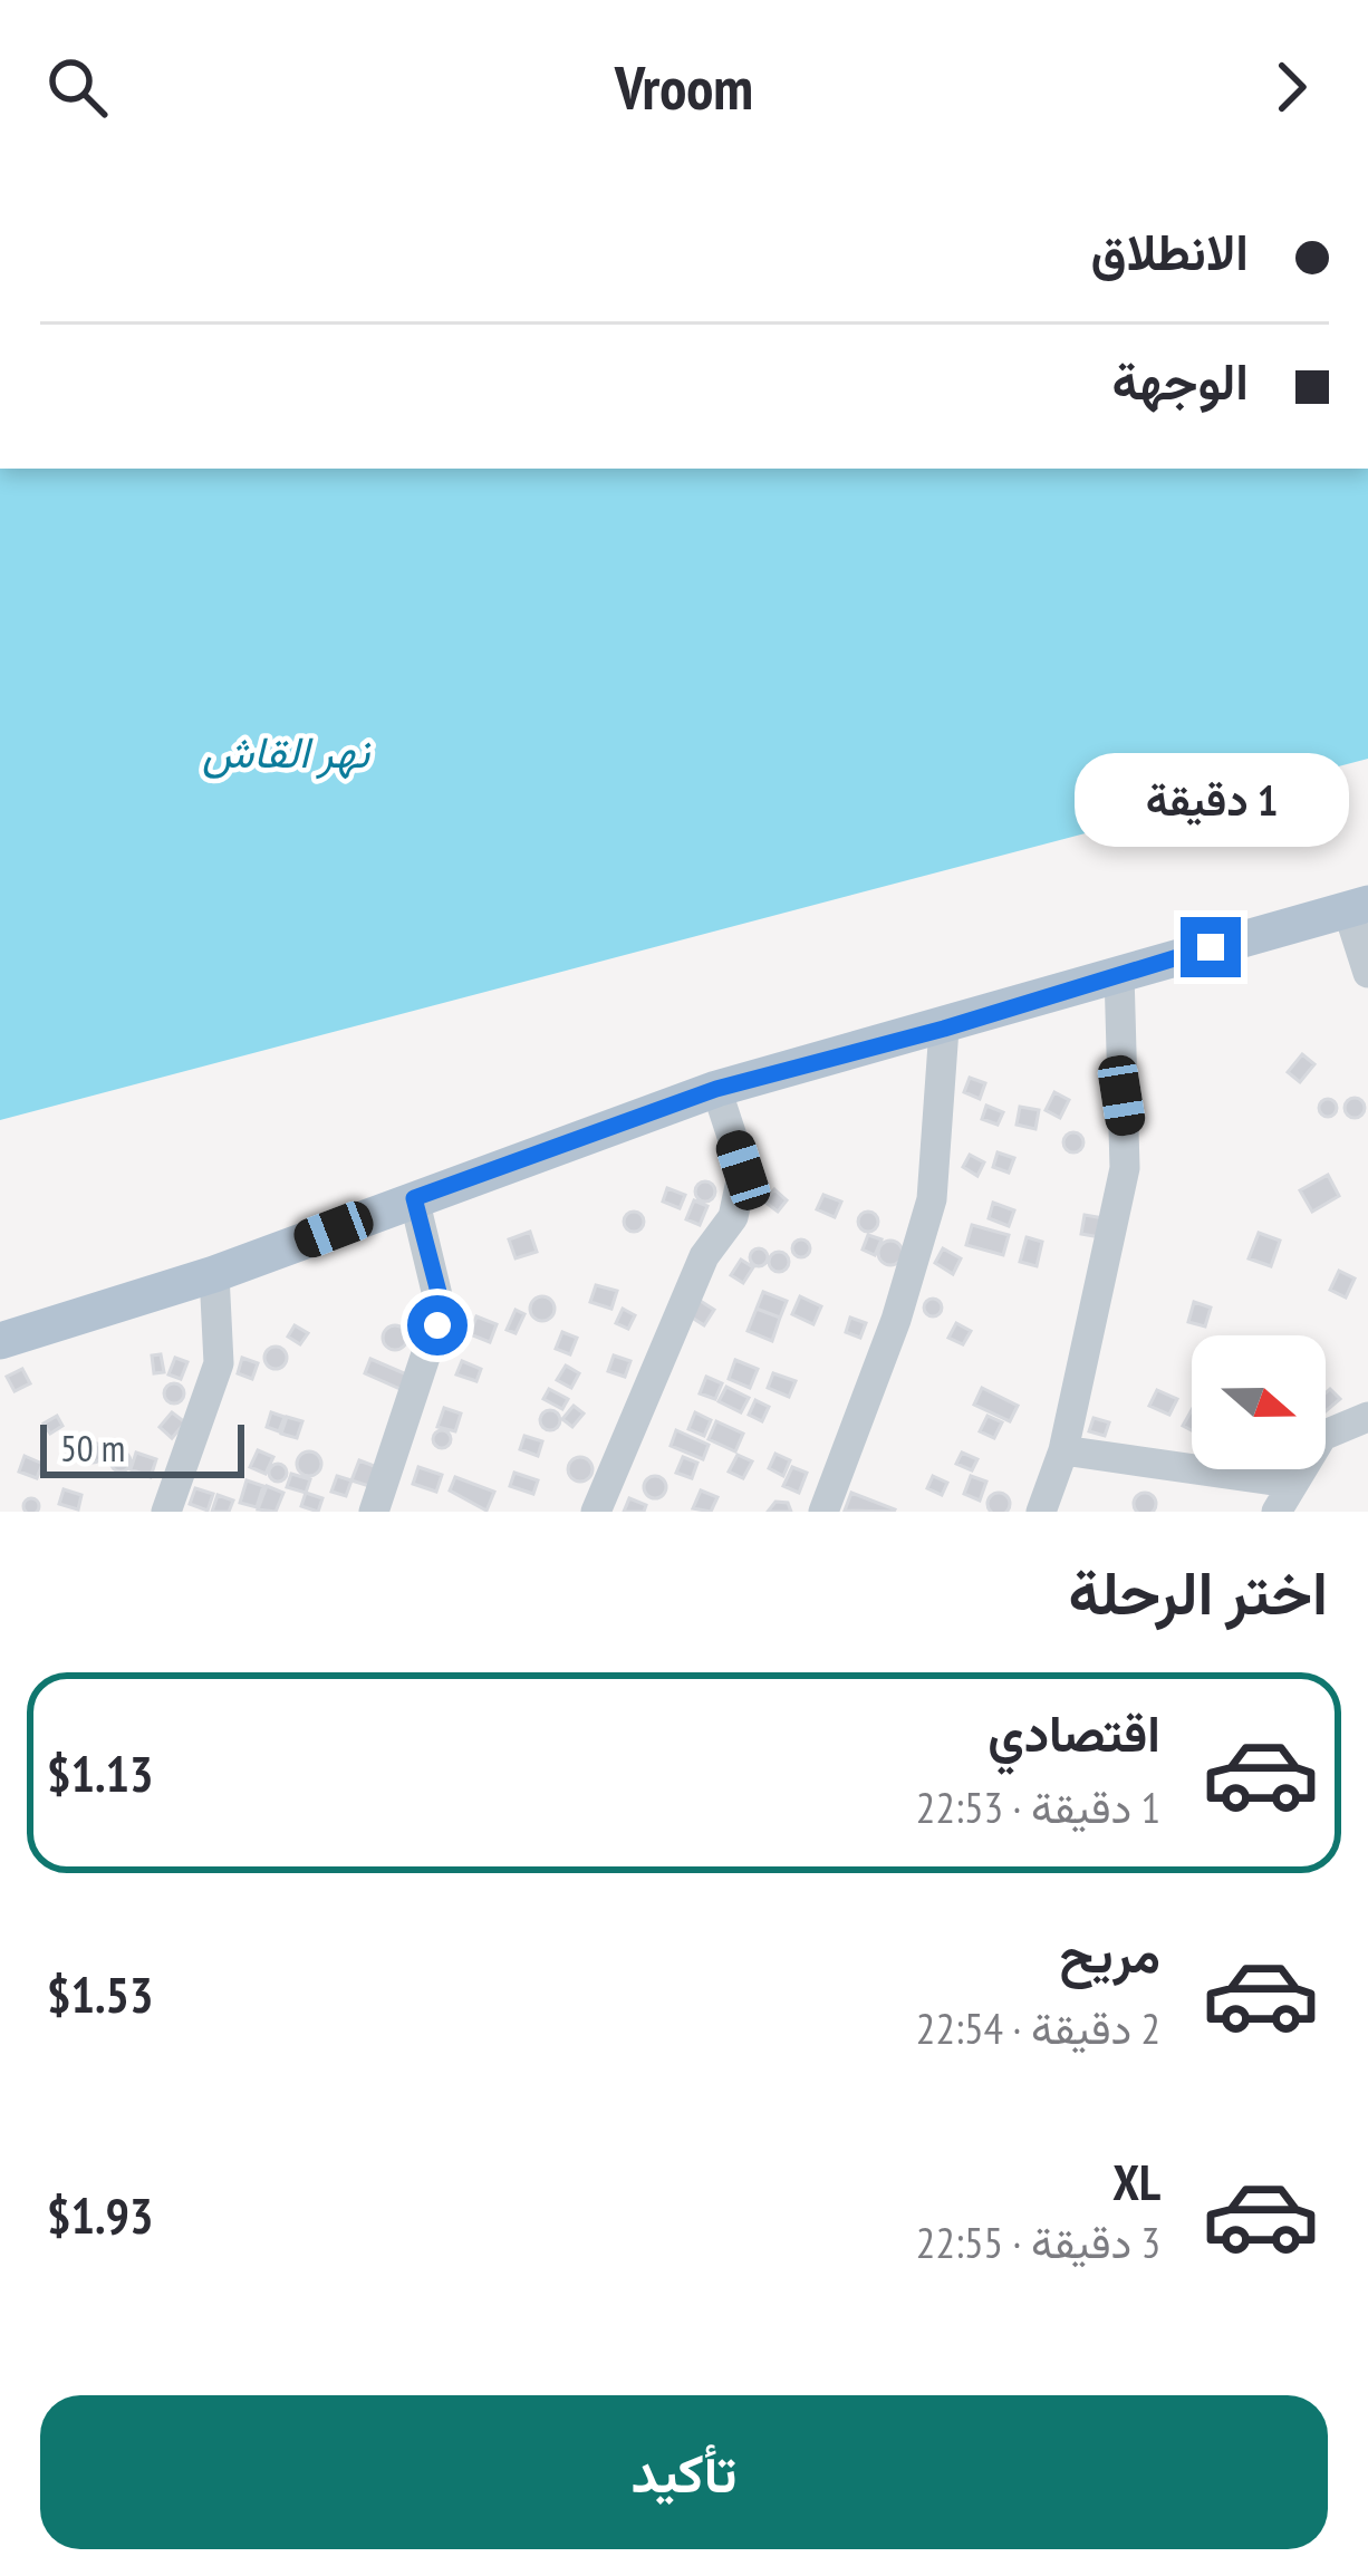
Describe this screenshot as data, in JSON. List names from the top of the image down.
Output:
{
  "water": ["نهر القاش"],
  "scale_bar": "50 m",
  "north": "right",
  "page": {
    "header": "Vroom",
    "banner": ["الانطلاق", "الوجهة"],
    "bubble": "1 دقيقة",
    "scale": "50 m",
    "heading": "اختر الرحلة",
    "list": [
      {
        "name": "اقتصادي",
        "note": "1 دقيقة · 22:53",
        "value": "$1.13"
      },
      {
        "name": "مريح",
        "note": "2 دقيقة · 22:54",
        "value": "$1.53"
      },
      {
        "name": "XL",
        "note": "3 دقيقة · 22:55",
        "value": "$1.93"
      }
    ],
    "buttons": "تأكيد"
  }
}
